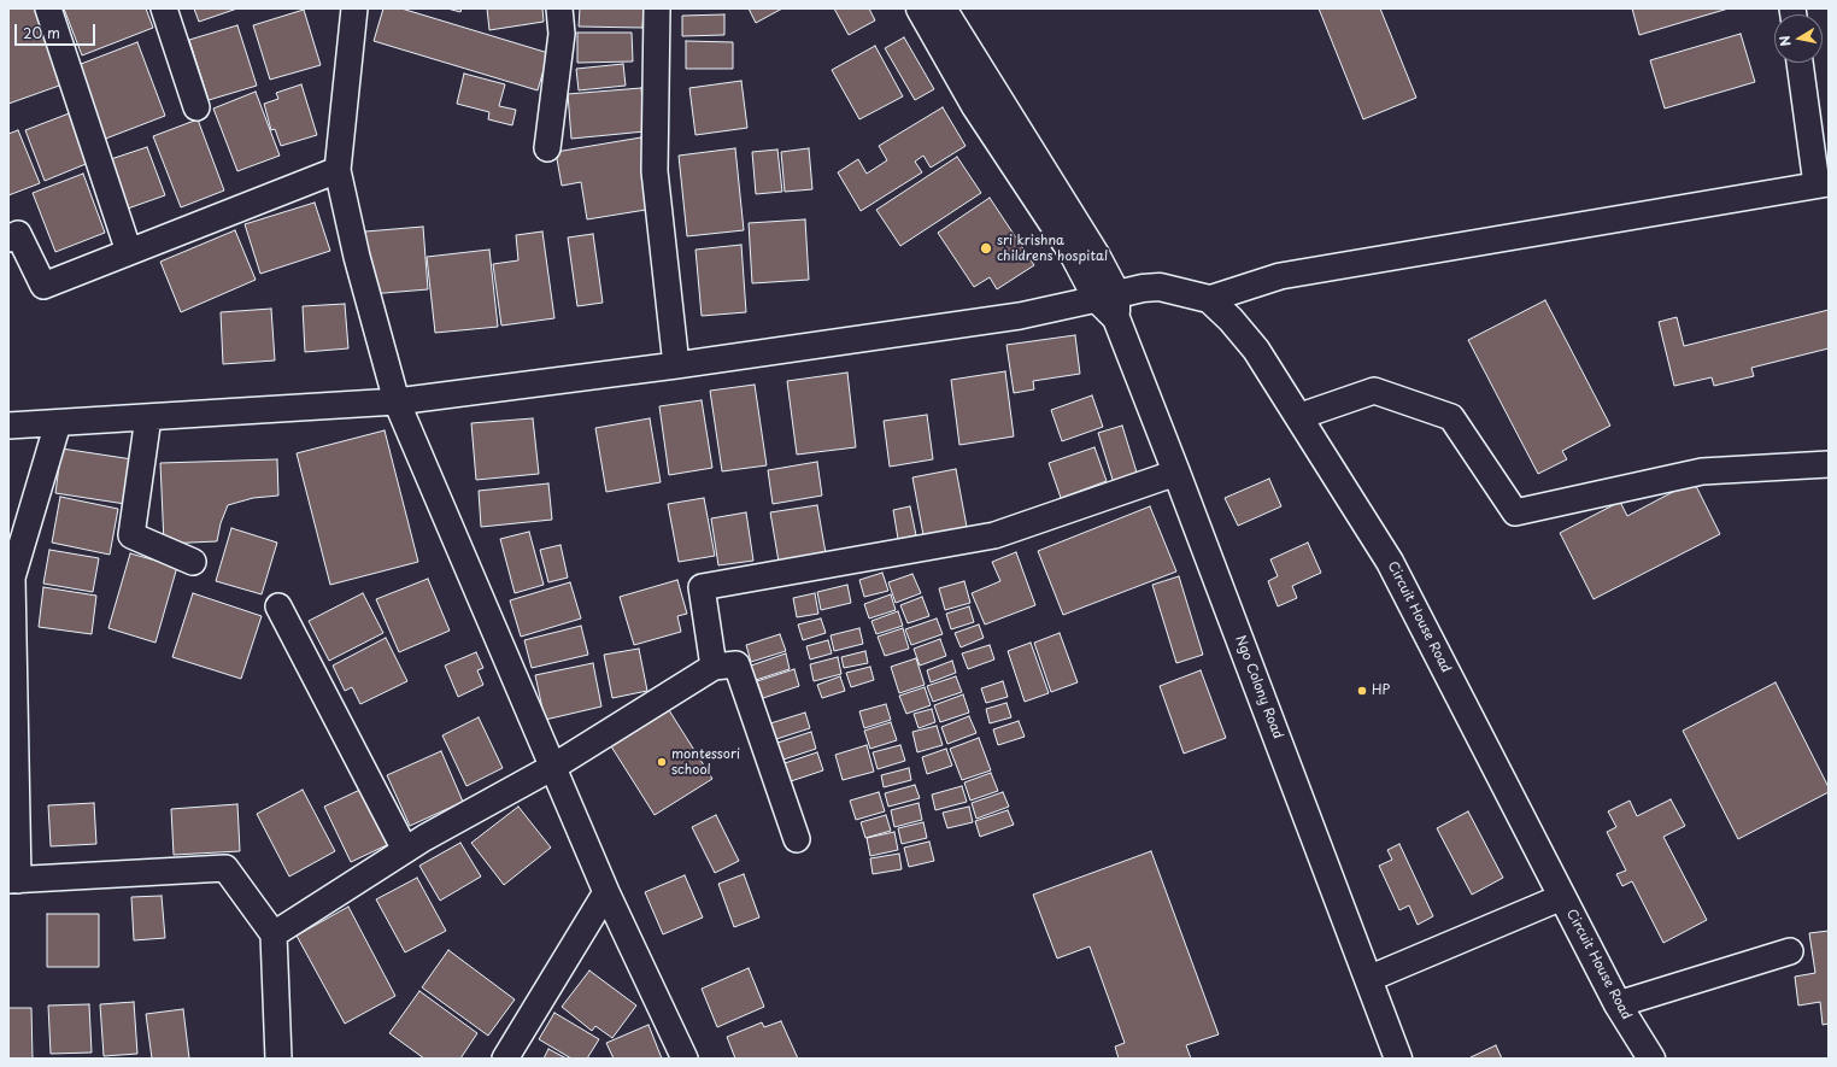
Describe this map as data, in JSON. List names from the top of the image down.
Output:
{
  "streets": {
    "street": ["Circuit House Road", "Ngo Colony Road"]
  },
  "crossings": [
    ["Circuit House Road", "Ngo Colony Road"]
  ],
  "places": ["sri krishna childrens hospital", "HP", "montessori school"],
  "scale_bar": "20 m",
  "north": "left"
}
